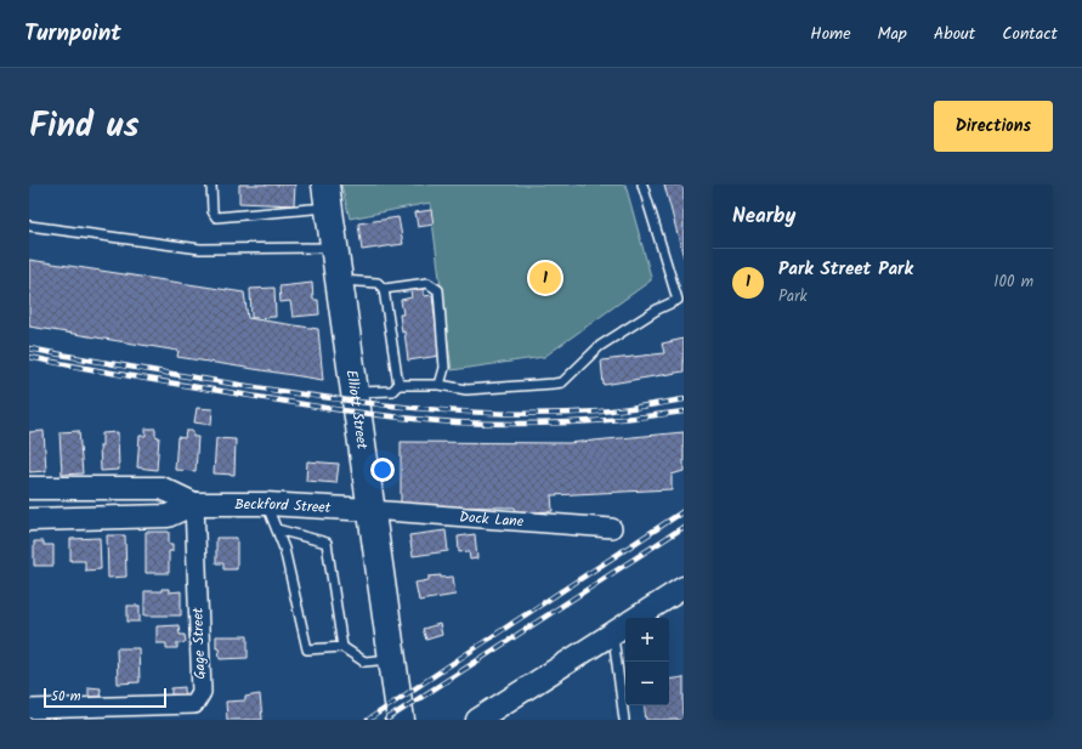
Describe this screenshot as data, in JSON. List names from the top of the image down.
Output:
{
  "streets": {
    "main road": ["Elliott Street"],
    "street": ["Beckford Street", "Dock Lane", "Gage Street"]
  },
  "crossings": [
    ["Elliott Street", "Beckford Street"],
    ["Elliott Street", "Dock Lane"],
    ["Beckford Street", "Dock Lane"],
    ["Beckford Street", "Gage Street"]
  ],
  "scale_bar": "50 m",
  "page": {
    "header": "Turnpoint",
    "nav": [
      "Home",
      "Map",
      "About",
      "Contact"
    ],
    "title": "Find us",
    "buttons": "Directions",
    "heading": "Nearby",
    "list": [
      {
        "mark": "1",
        "name": "Park Street Park",
        "note": "Park",
        "value": "100 m"
      }
    ],
    "pins": "1",
    "map_buttons": ["+", "−"],
    "scale": "50 m"
  }
}
